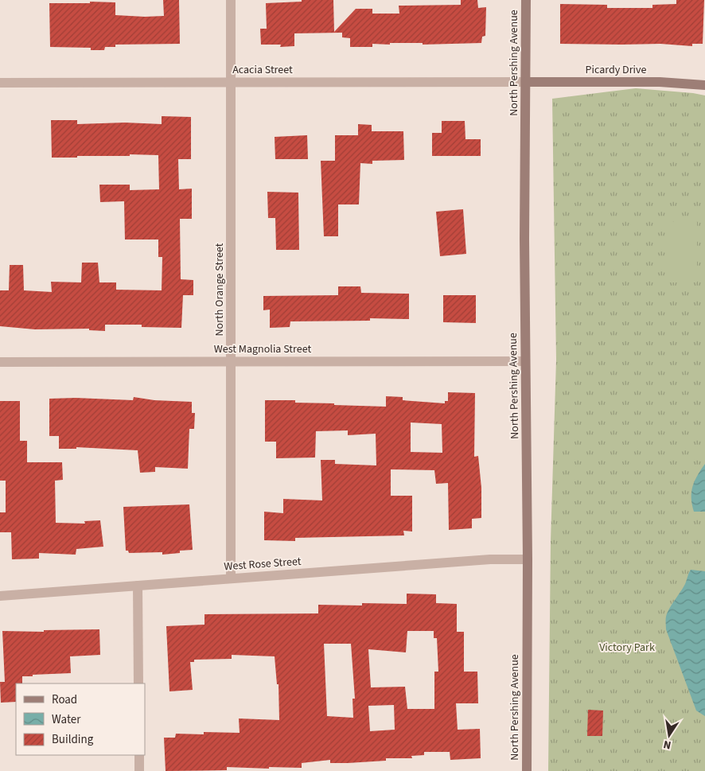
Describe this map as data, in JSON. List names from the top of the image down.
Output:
{
  "streets": {
    "main road": ["North Pershing Avenue", "Picardy Drive"],
    "street": [
      "Acacia Street",
      "North Orange Street",
      "West Magnolia Street",
      "West Rose Street"
    ]
  },
  "crossings": [
    ["North Pershing Avenue", "Acacia Street"],
    ["North Pershing Avenue", "Picardy Drive"],
    ["North Pershing Avenue", "West Magnolia Street"],
    ["North Pershing Avenue", "West Rose Street"],
    ["Acacia Street", "Picardy Drive"],
    ["Acacia Street", "North Orange Street"],
    ["North Orange Street", "West Magnolia Street"],
    ["North Orange Street", "West Rose Street"]
  ],
  "parks": ["Victory Park"],
  "legend": ["Road", "Water", "Building"],
  "north": "bottom"
}
